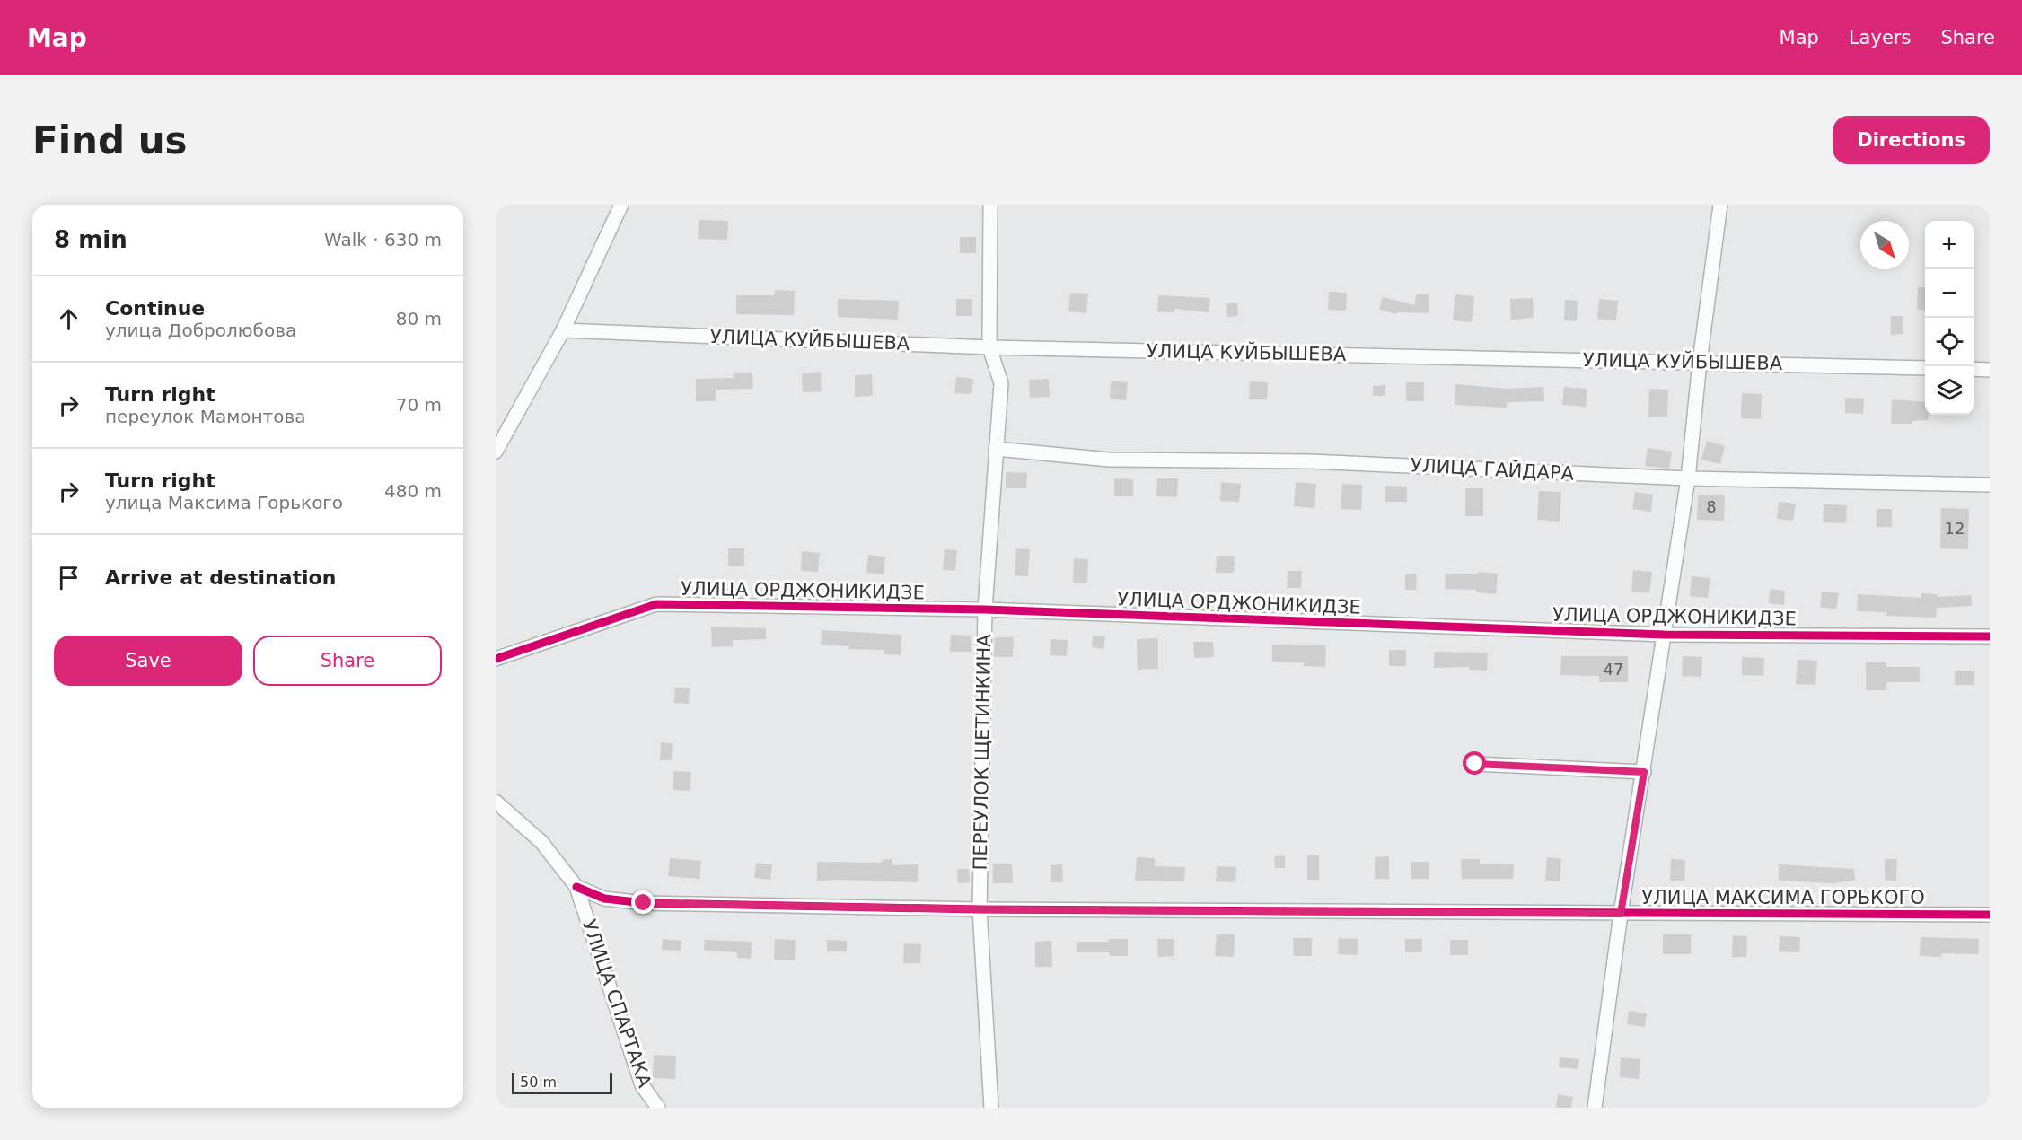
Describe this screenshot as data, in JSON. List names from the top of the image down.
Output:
{
  "streets": {
    "street": [
      "УЛИЦА КУЙБЫШЕВА",
      "УЛИЦА ГАЙДАРА",
      "УЛИЦА ОРДЖОНИКИДЗЕ",
      "ПЕРЕУЛОК ЩЕТИНКИНА",
      "УЛИЦА МАКСИМА ГОРЬКОГО",
      "УЛИЦА СПАРТАКА"
    ]
  },
  "crossings": [
    ["УЛИЦА КУЙБЫШЕВА", "ПЕРЕУЛОК ЩЕТИНКИНА"],
    ["УЛИЦА ГАЙДАРА", "ПЕРЕУЛОК ЩЕТИНКИНА"],
    ["УЛИЦА ОРДЖОНИКИДЗЕ", "ПЕРЕУЛОК ЩЕТИНКИНА"],
    ["ПЕРЕУЛОК ЩЕТИНКИНА", "УЛИЦА МАКСИМА ГОРЬКОГО"],
    ["УЛИЦА МАКСИМА ГОРЬКОГО", "УЛИЦА СПАРТАКА"]
  ],
  "house_numbers": ["8", "12", "47"],
  "scale_bar": "50 m",
  "north": "bottom right",
  "page": {
    "header": "Map",
    "nav": ["Map", "Layers", "Share"],
    "buttons": [
      "Directions",
      ["Save", "Share"]
    ],
    "title": "Find us",
    "heading": ["8 min", "Walk · 630 m"],
    "map_buttons": ["+", "−"],
    "list": [
      ["Continue", "улица Добролюбова", "80 m"],
      ["Turn right", "переулок Мамонтова", "70 m"],
      ["Turn right", "улица Максима Горького", "480 m"],
      "Arrive at destination"
    ],
    "scale": "50 m"
  }
}
